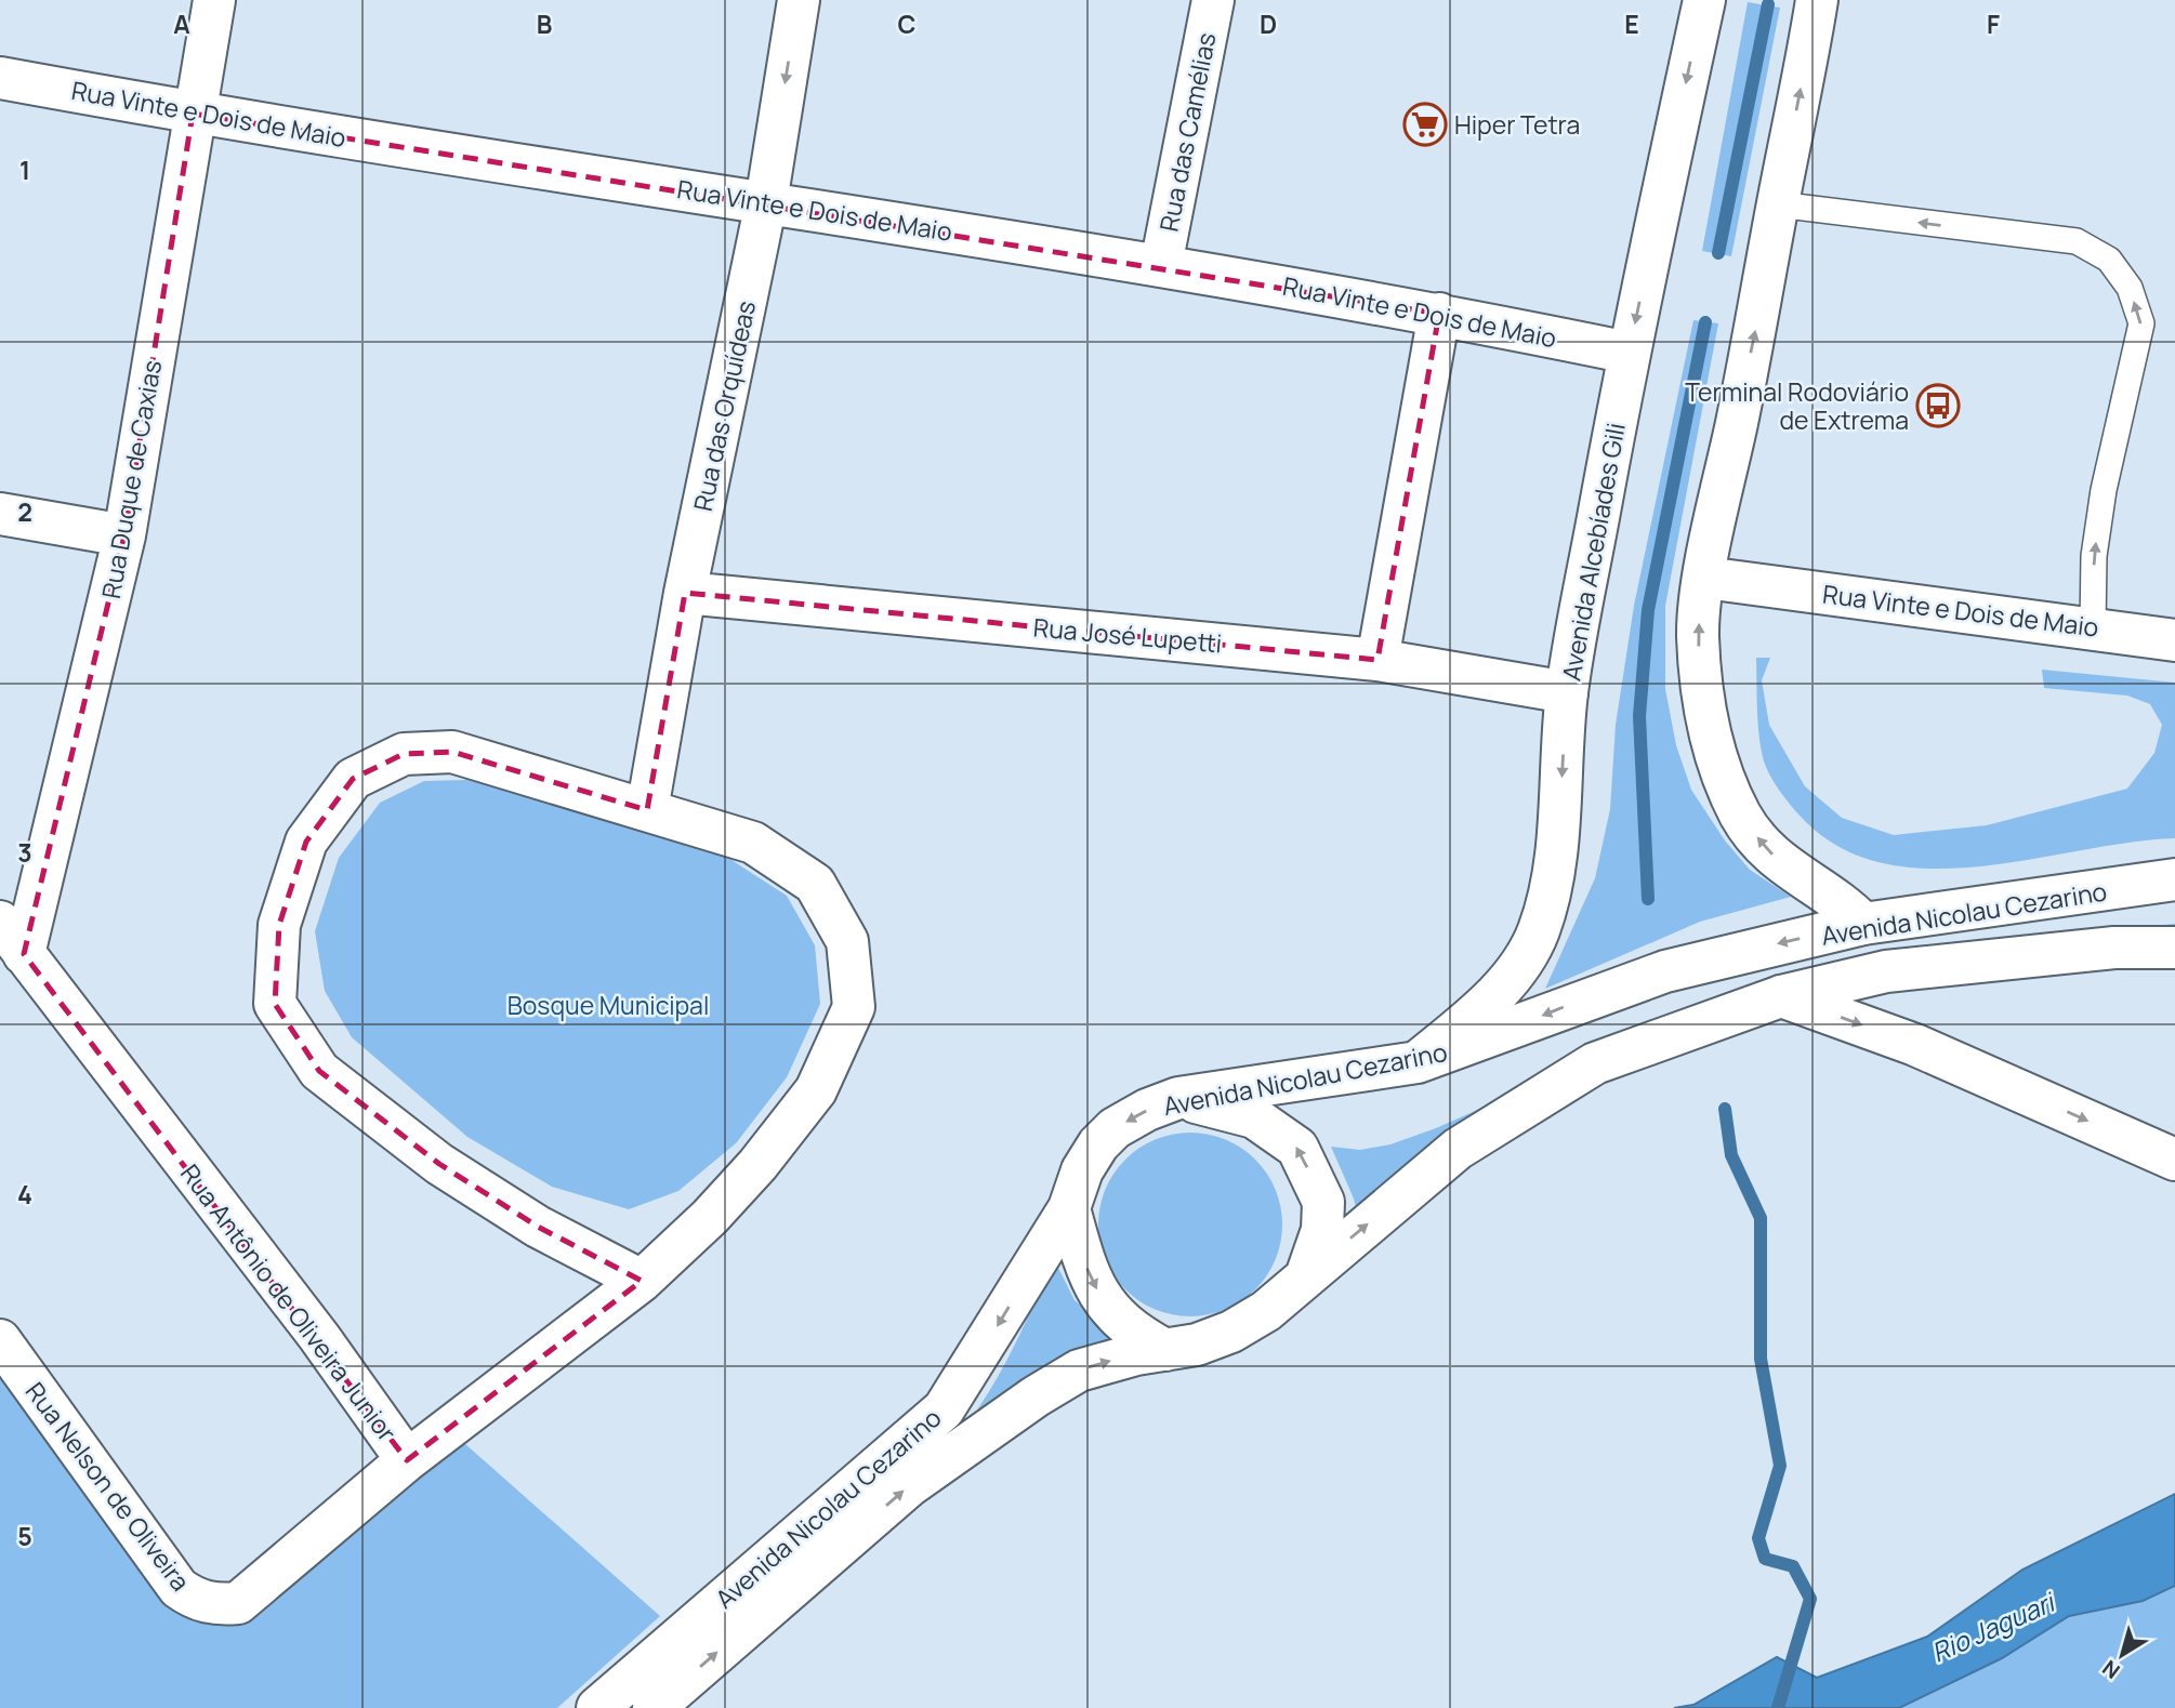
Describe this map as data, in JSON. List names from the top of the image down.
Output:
{
  "streets": {
    "street": [
      "Rua Vinte e Dois de Maio",
      "Rua das Camélias",
      "Rua das Orquídeas",
      "Rua Duque de Caxias",
      "Avenida Alcebíades Gili",
      "Rua José Lupetti",
      "Avenida Nicolau Cezarino",
      "Rua Antônio de Oliveira Junior",
      "Rua Nelson de Oliveira"
    ]
  },
  "crossings": [
    ["Rua Vinte e Dois de Maio", "Rua das Camélias"],
    ["Rua Vinte e Dois de Maio", "Rua das Orquídeas"],
    ["Rua Vinte e Dois de Maio", "Rua Duque de Caxias"],
    ["Rua Vinte e Dois de Maio", "Avenida Alcebíades Gili"],
    ["Rua das Orquídeas", "Rua José Lupetti"],
    ["Rua das Orquídeas", "Rua Antônio de Oliveira Junior"],
    ["Rua Duque de Caxias", "Rua Antônio de Oliveira Junior"],
    ["Avenida Alcebíades Gili", "Rua José Lupetti"],
    ["Avenida Alcebíades Gili", "Avenida Nicolau Cezarino"],
    ["Rua Antônio de Oliveira Junior", "Rua Nelson de Oliveira"]
  ],
  "water": ["Rio Jaguari"],
  "parks": ["Bosque Municipal"],
  "places": {
    "supermarket": ["Hiper Tetra"],
    "bus stop": ["Terminal Rodoviário de Extrema"]
  },
  "north": "bottom left",
  "grid": {
    "columns": [
      "A",
      "B",
      "C",
      "D",
      "E",
      "F"
    ],
    "rows": [
      "1",
      "2",
      "3",
      "4",
      "5"
    ]
  }
}
